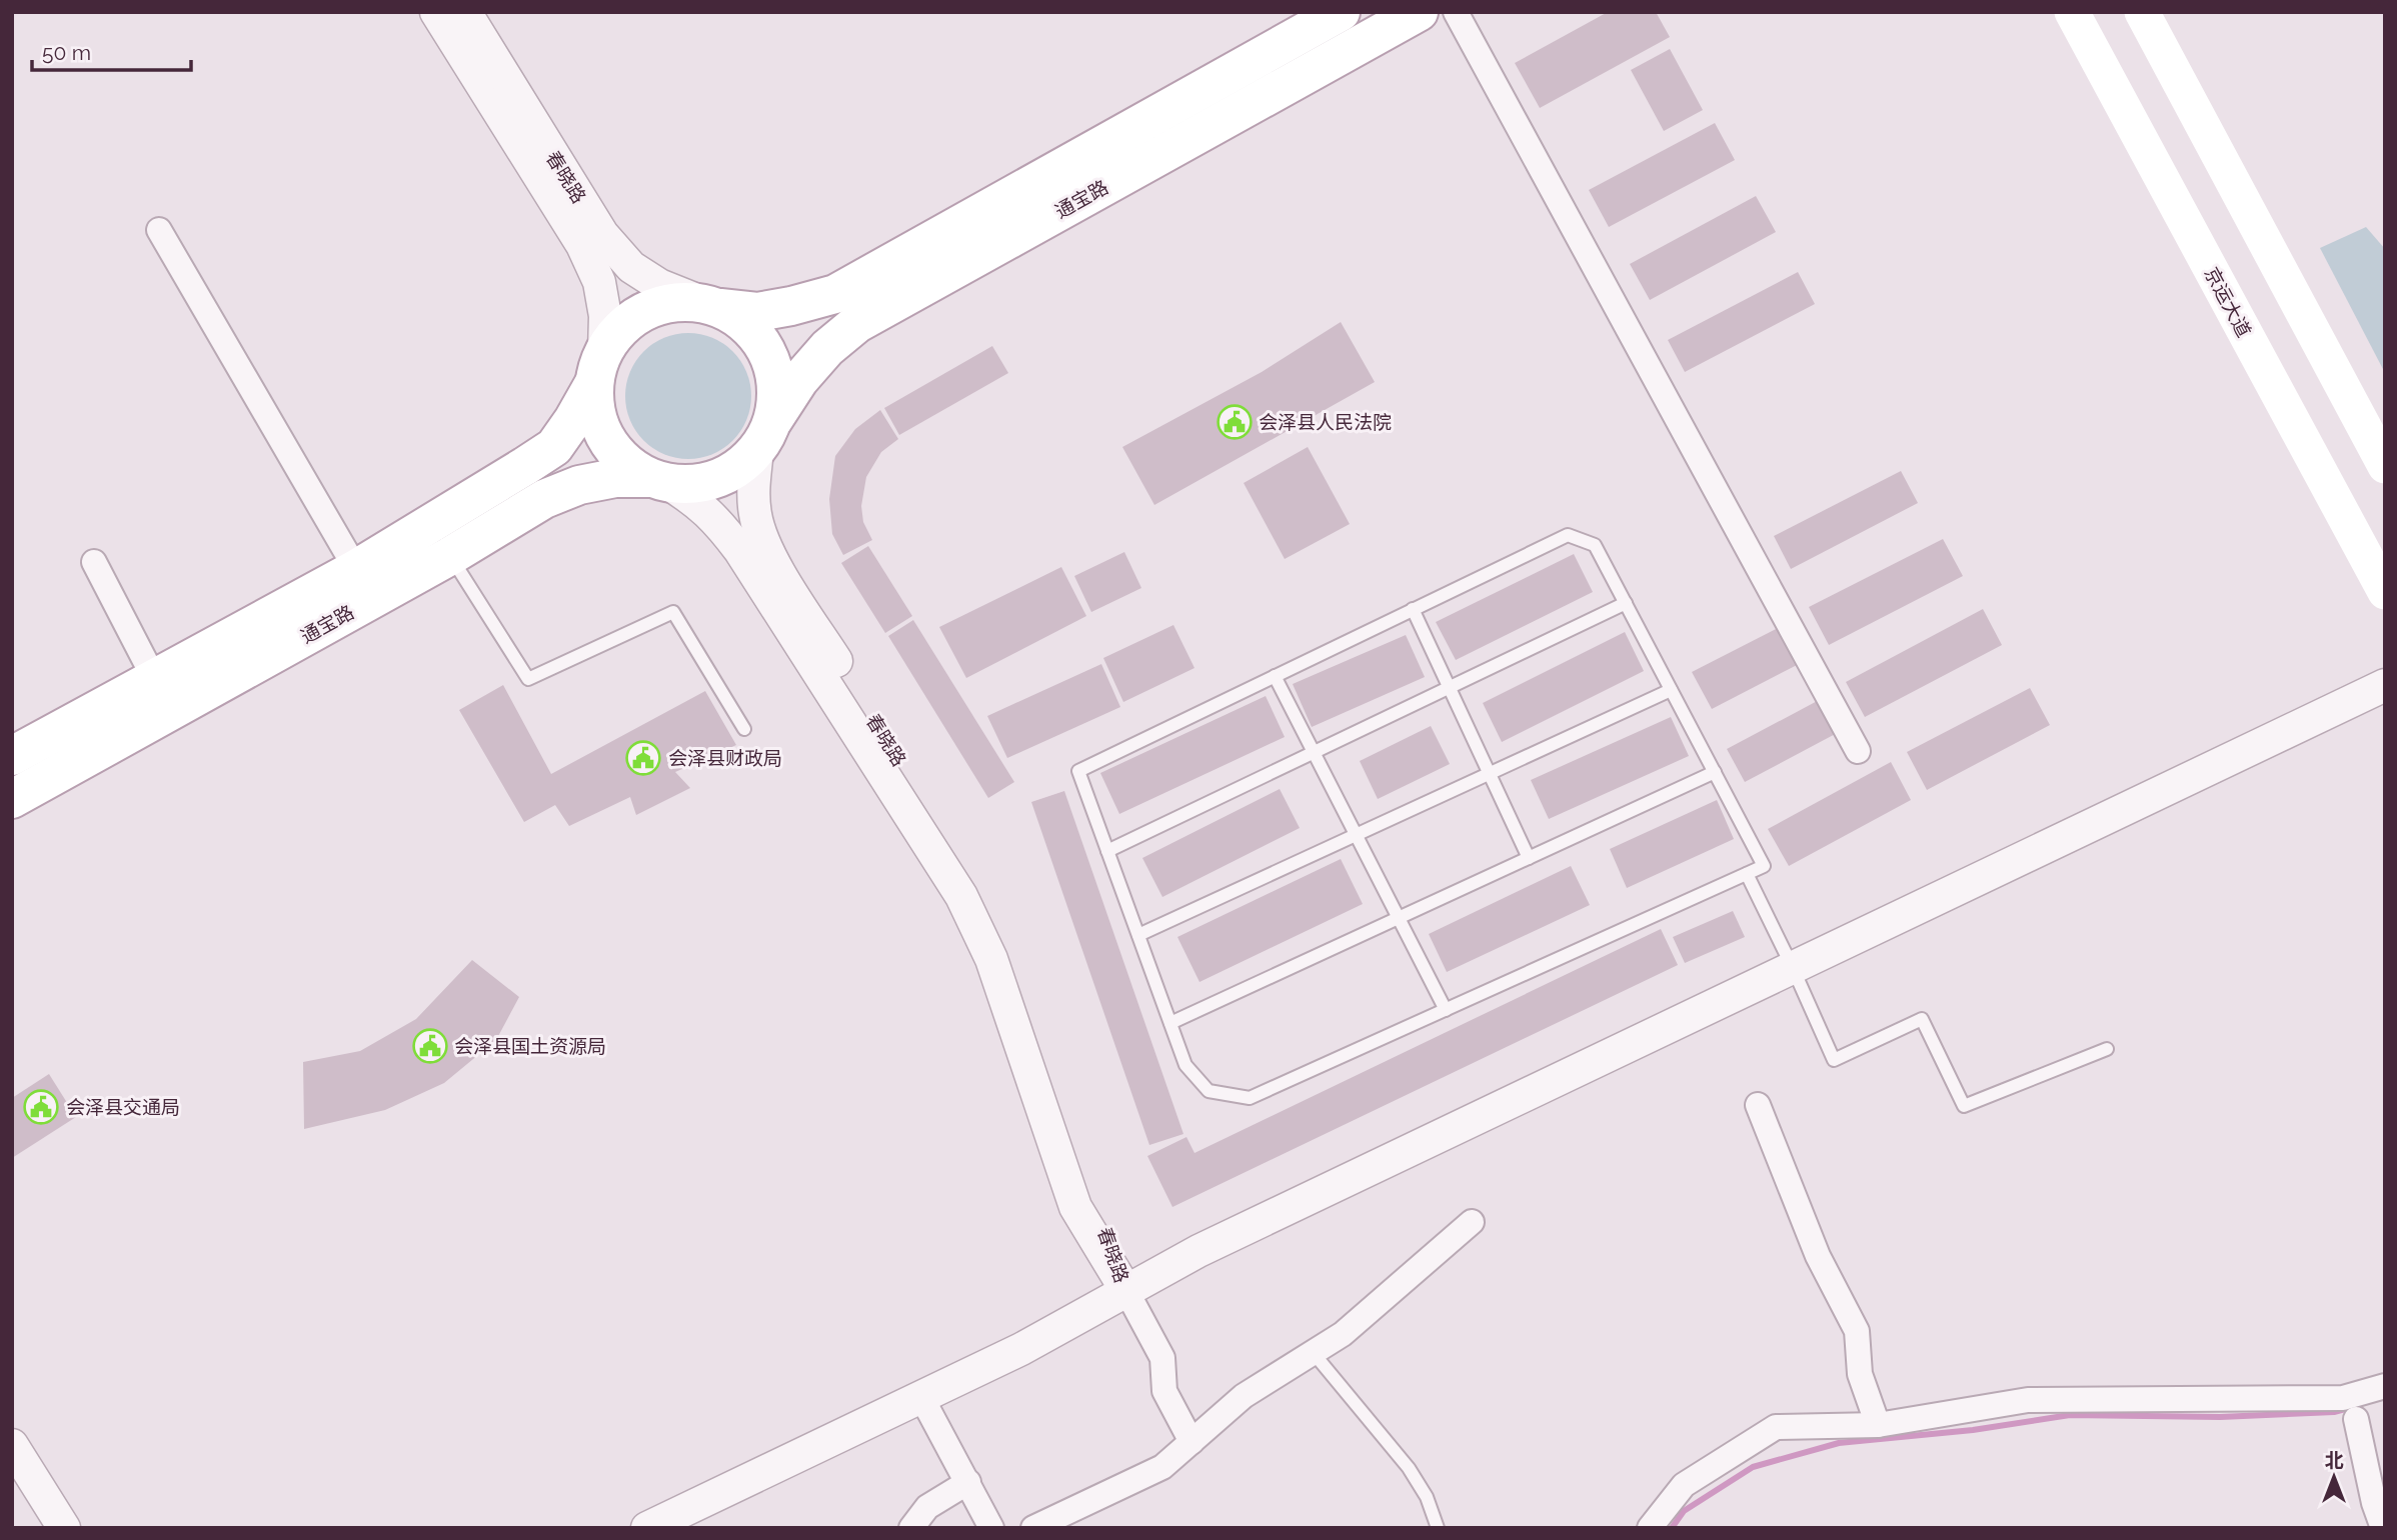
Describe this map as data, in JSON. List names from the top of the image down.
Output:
{
  "streets": {
    "main road": ["通宝路", "京运大道"],
    "street": ["春晓路"]
  },
  "crossings": [
    ["春晓路", "通宝路"]
  ],
  "places": {
    "public building": [
      "会泽县人民法院",
      "会泽县财政局",
      "会泽县国土资源局",
      "会泽县交通局"
    ]
  },
  "scale_bar": "50 m",
  "north": "top"
}
